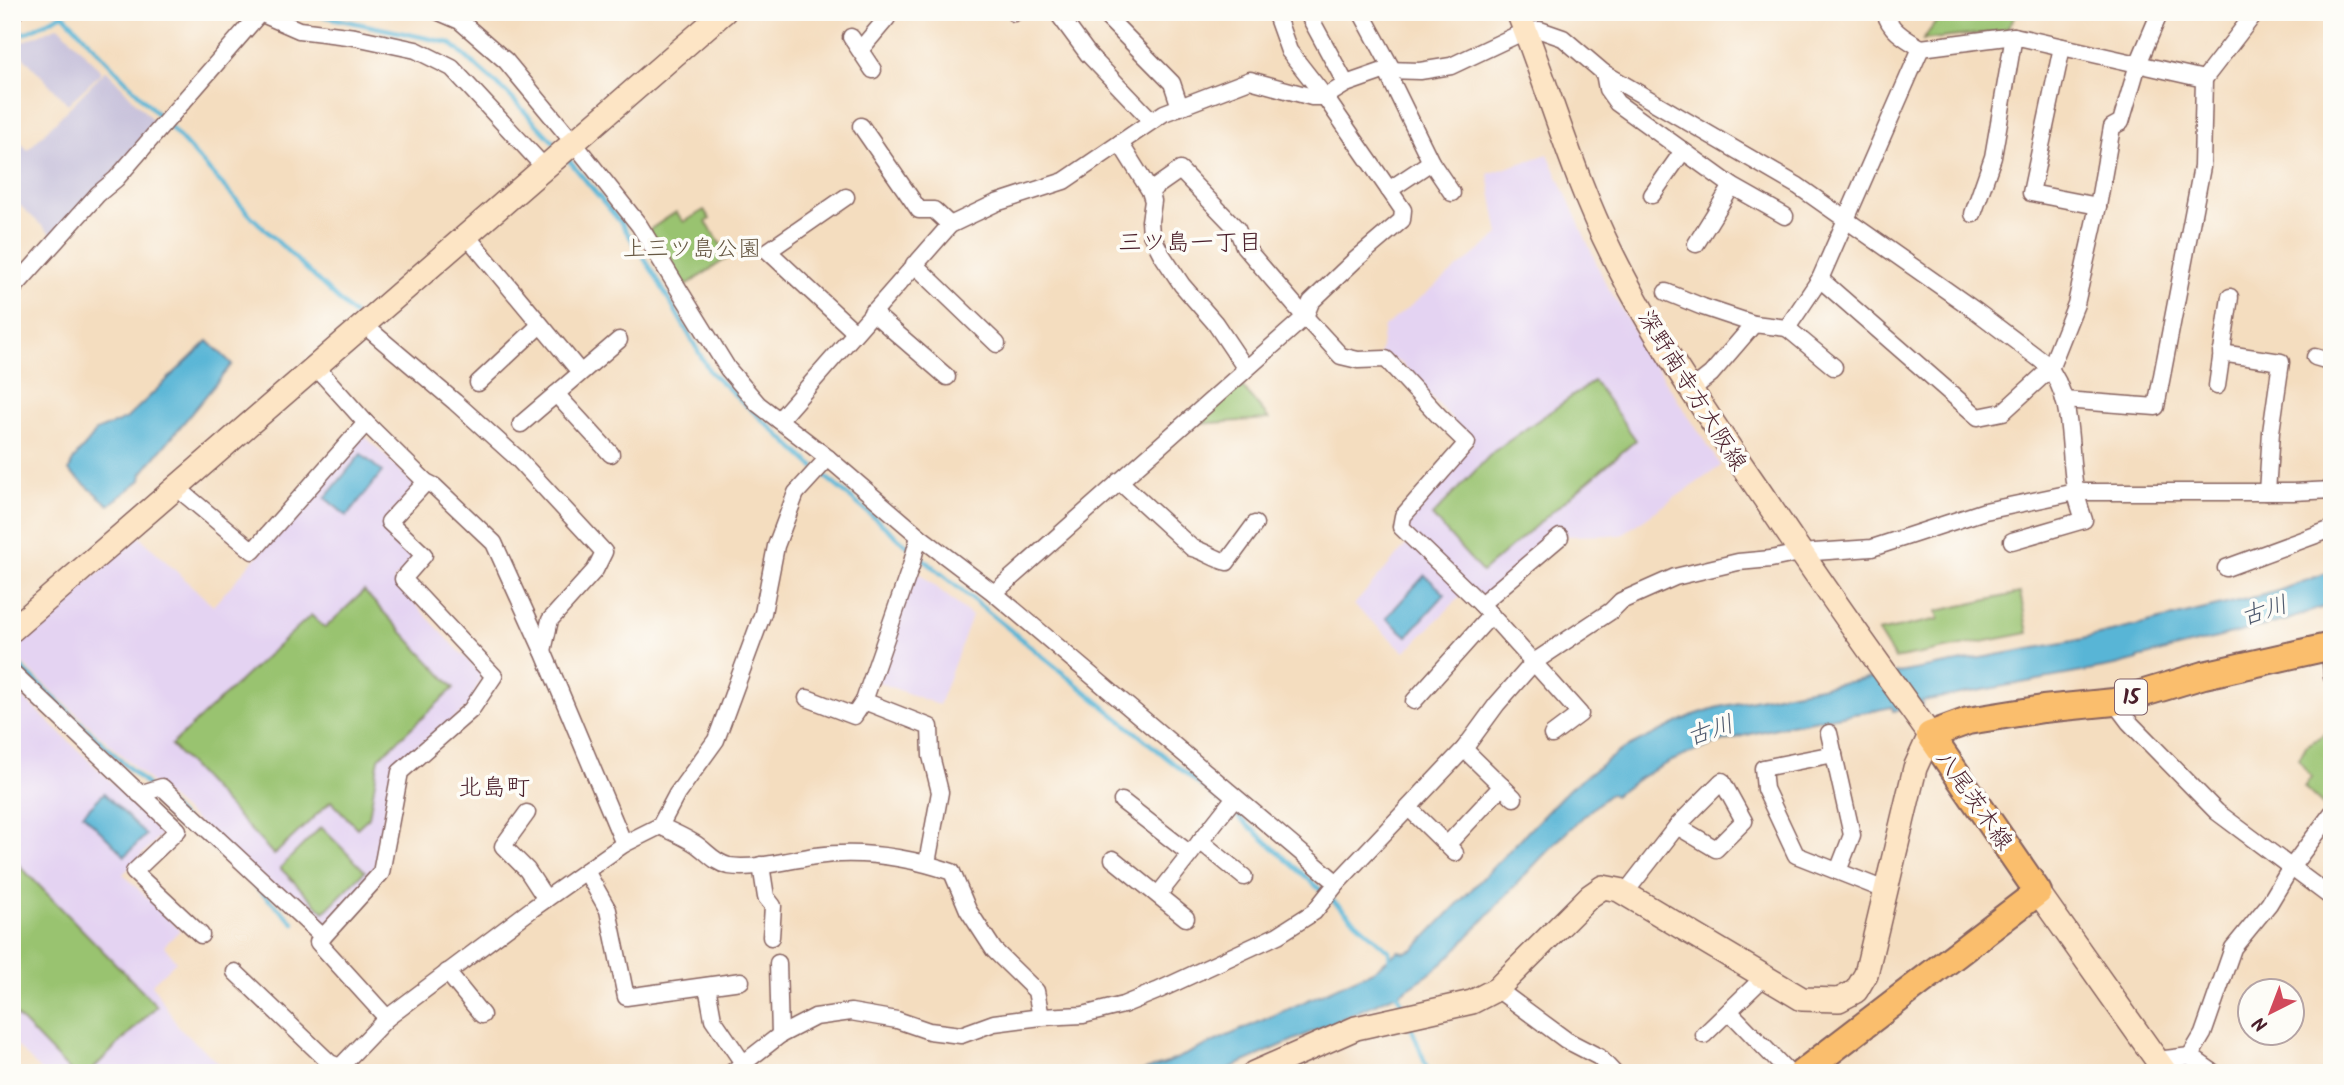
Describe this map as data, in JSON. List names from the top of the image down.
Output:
{
  "streets": {
    "main road": ["15", "八尾茨木線"],
    "street": ["深野南寺方大阪線"]
  },
  "crossings": [
    ["深野南寺方大阪線", "八尾茨木線"]
  ],
  "districts": ["三ツ島一丁目", "北島町"],
  "water": ["古川"],
  "parks": ["上三ツ島公園"],
  "north": "bottom left"
}
